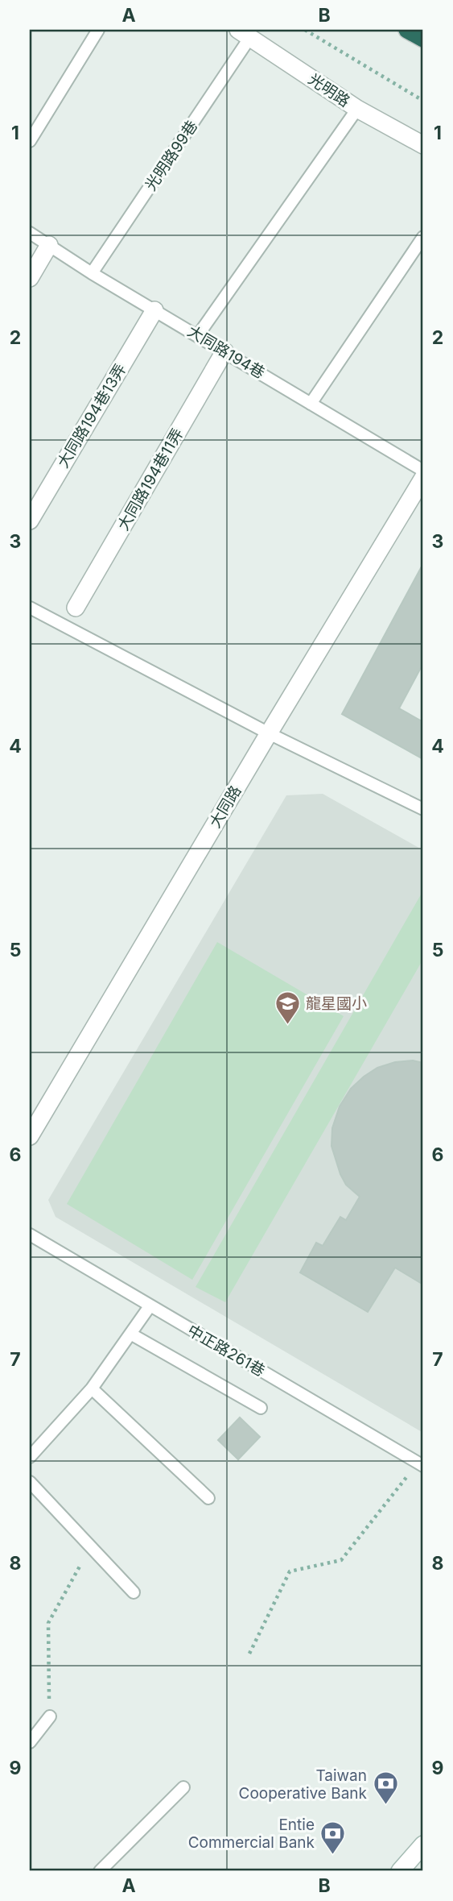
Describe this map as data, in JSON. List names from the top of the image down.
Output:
{
  "streets": {
    "street": [
      "光明路",
      "大同路194巷13弄",
      "大同路194巷11弄",
      "大同路"
    ],
    "lane": ["光明路99巷", "大同路194巷", "中正路261巷"]
  },
  "crossings": [
    ["光明路", "光明路99巷"],
    ["光明路99巷", "大同路194巷"],
    ["大同路194巷", "大同路194巷13弄"],
    ["大同路194巷", "大同路194巷11弄"]
  ],
  "places": {
    "school or university": ["龍星國小"],
    "bank": ["Taiwan Cooperative Bank", "Entie Commercial Bank"]
  },
  "grid": {
    "columns": ["A", "B"],
    "rows": [
      "1",
      "2",
      "3",
      "4",
      "5",
      "6",
      "7",
      "8",
      "9"
    ]
  }
}
